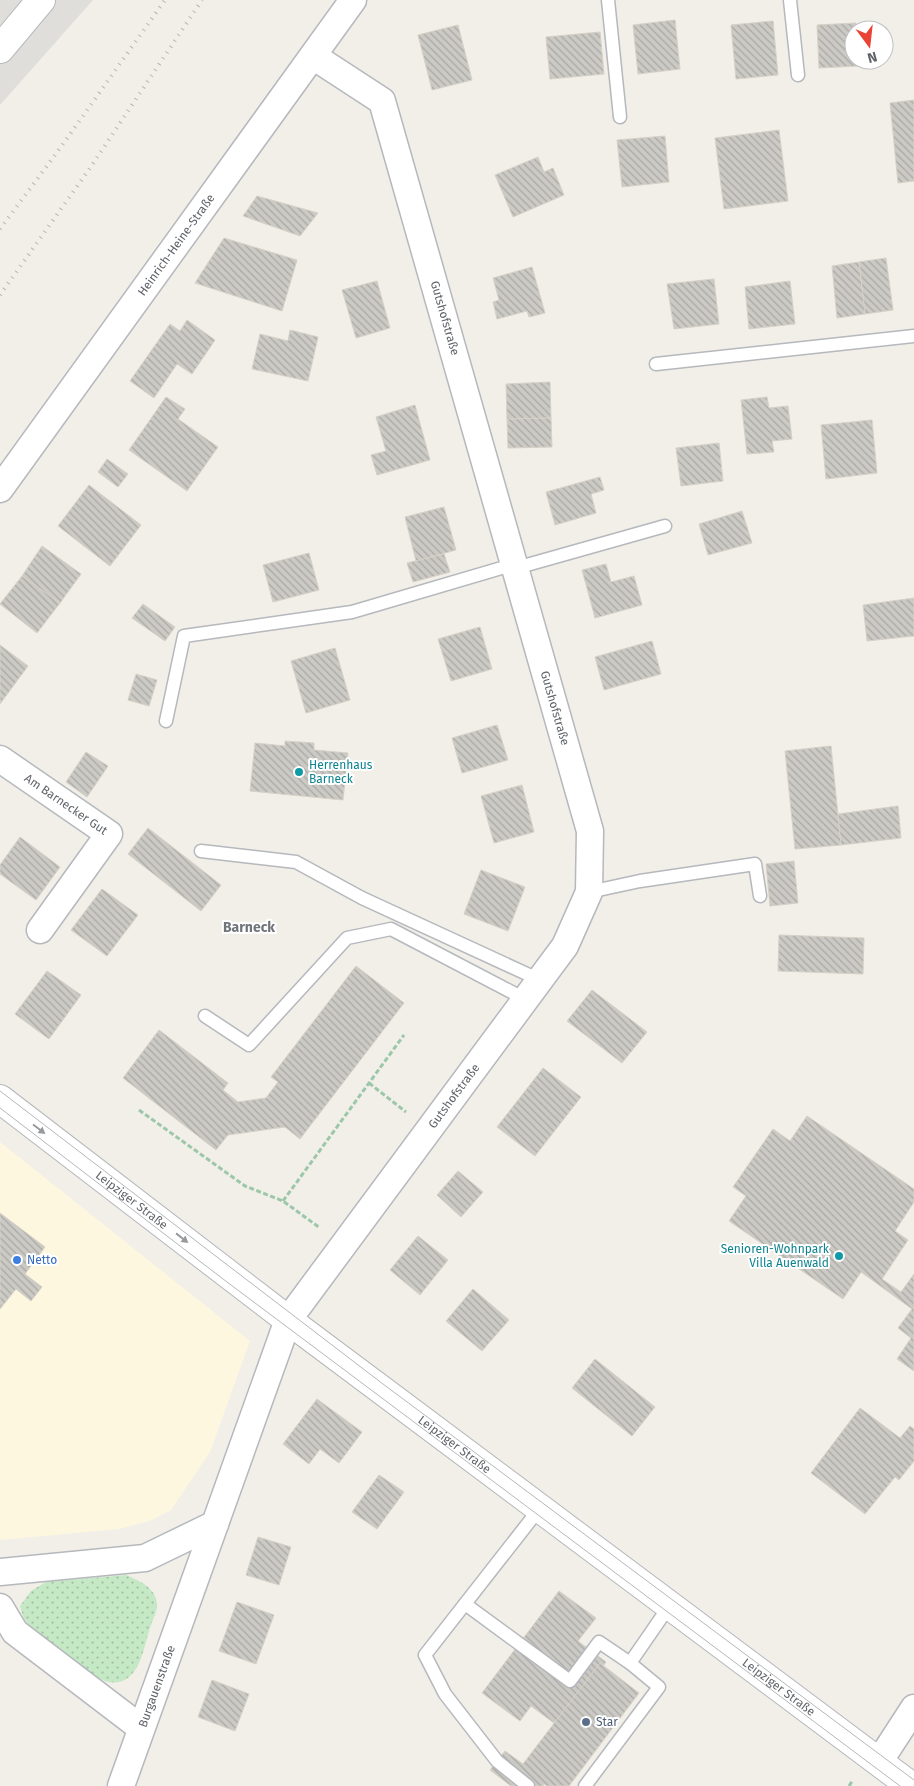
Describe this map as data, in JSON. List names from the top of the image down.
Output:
{
  "streets": {
    "street": [
      "Heinrich-Heine-Straße",
      "Gutshofstraße",
      "Am Barnecker Gut",
      "Leipziger Straße",
      "Burgauenstraße"
    ]
  },
  "crossings": [
    ["Heinrich-Heine-Straße", "Gutshofstraße"],
    ["Gutshofstraße", "Leipziger Straße"],
    ["Gutshofstraße", "Burgauenstraße"],
    ["Leipziger Straße", "Burgauenstraße"]
  ],
  "districts": ["Barneck"],
  "places": [
    "Herrenhaus Barneck",
    "Senioren-Wohnpark Villa Auenwald",
    "Netto",
    "Star"
  ],
  "north": "bottom"
}
